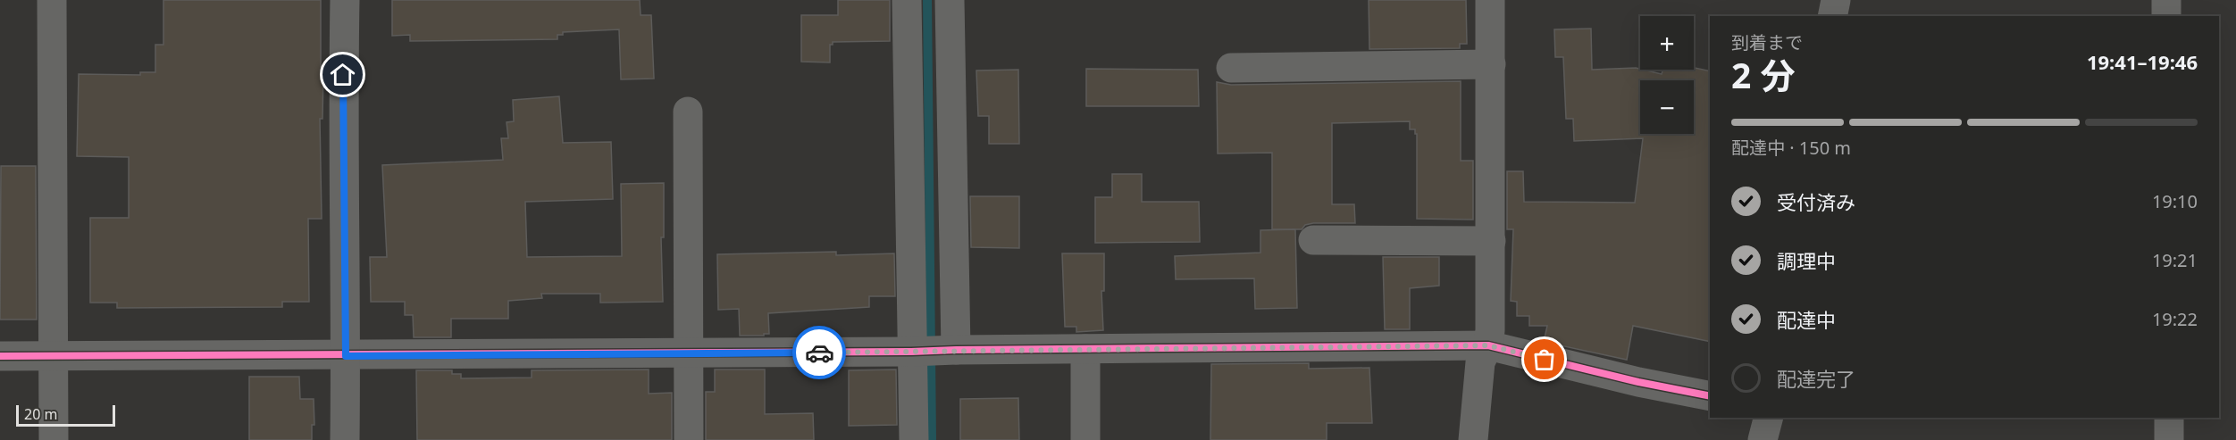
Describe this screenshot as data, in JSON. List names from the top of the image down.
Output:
{
  "scale_bar": "20 m",
  "page": {
    "map_buttons": ["+", "−"],
    "heading": ["2 分", "到着まで", "19:41–19:46"],
    "bar": "配達中 · 150 m",
    "list": [
      ["受付済み", "19:10"],
      ["調理中", "19:21"],
      ["配達中", "19:22"],
      "配達完了"
    ],
    "scale": "20 m"
  }
}
